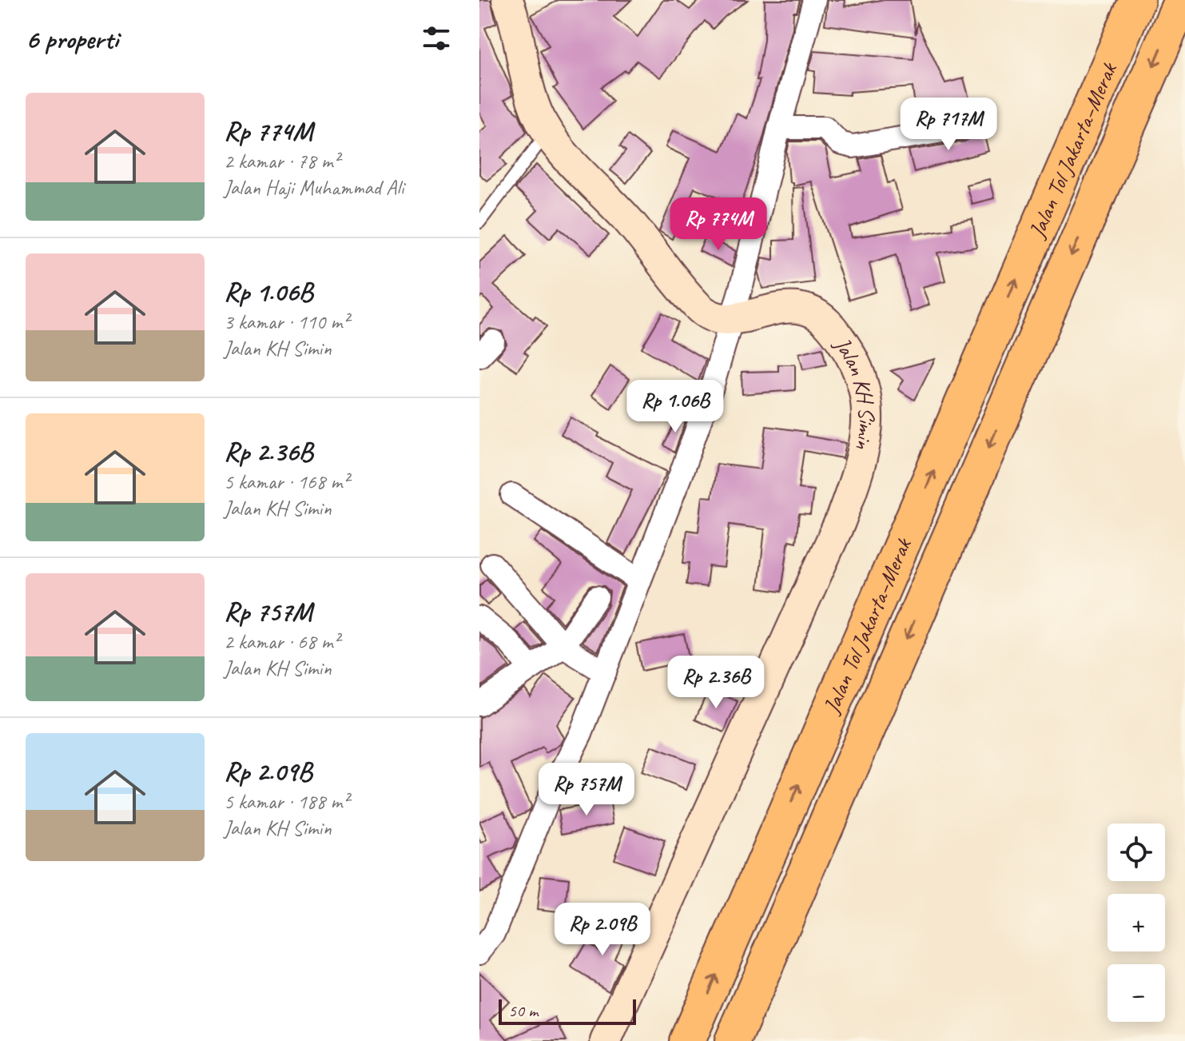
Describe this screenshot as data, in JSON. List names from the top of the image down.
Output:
{
  "streets": {
    "highway": ["Jalan Tol Jakarta–Merak"],
    "street": ["Jalan KH Simin"]
  },
  "scale_bar": "50 m",
  "page": {
    "heading": "6 properti",
    "list": [
      {
        "name": "Rp 774M",
        "note": "2 kamar · 78 m² · Jalan Haji Muhammad Ali"
      },
      {
        "name": "Rp 1.06B",
        "note": "3 kamar · 110 m² · Jalan KH Simin"
      },
      {
        "name": "Rp 2.36B",
        "note": "5 kamar · 168 m² · Jalan KH Simin"
      },
      {
        "name": "Rp 757M",
        "note": "2 kamar · 68 m² · Jalan KH Simin"
      },
      {
        "name": "Rp 2.09B",
        "note": "5 kamar · 188 m² · Jalan KH Simin"
      }
    ],
    "price": [
      "Rp 717M",
      "Rp 774M",
      "Rp 1.06B",
      "Rp 2.36B",
      "Rp 757M",
      "Rp 2.09B"
    ],
    "map_buttons": ["+", "−"],
    "scale": "50 m"
  }
}
